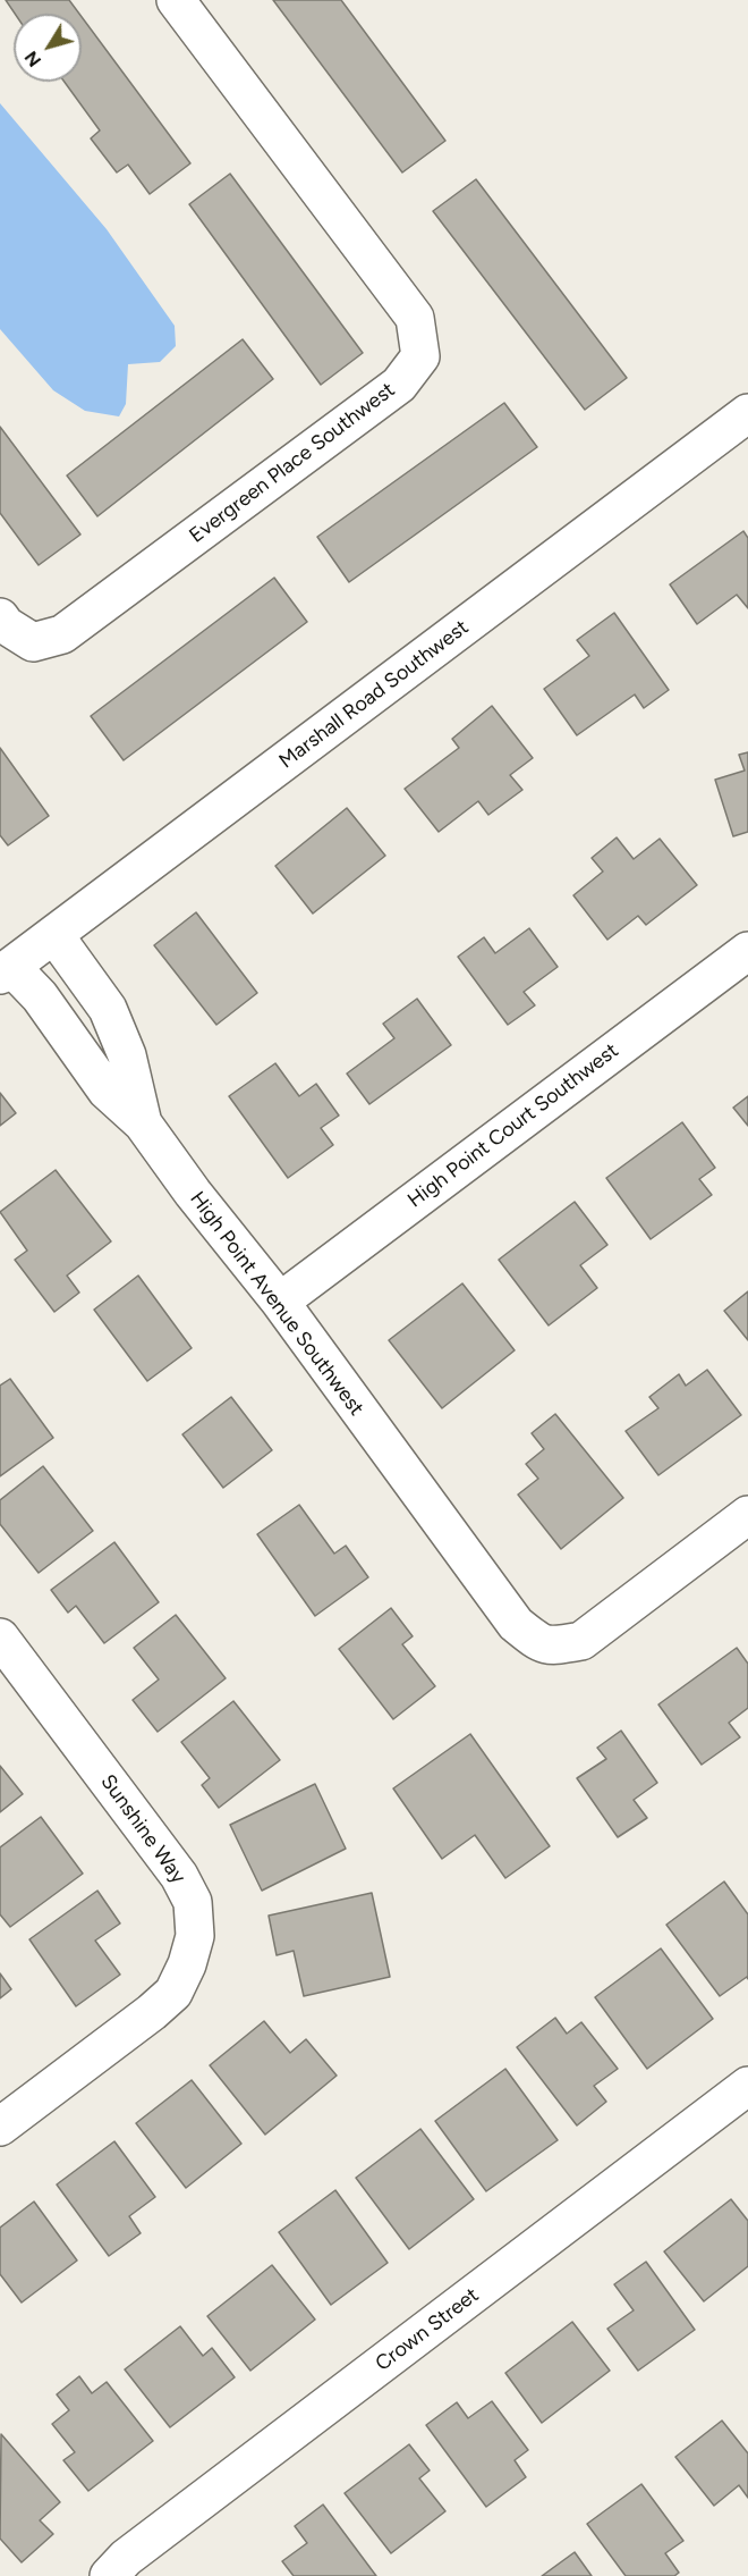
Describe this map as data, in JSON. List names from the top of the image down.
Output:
{
  "streets": {
    "street": [
      "Evergreen Place Southwest",
      "Marshall Road Southwest",
      "High Point Court Southwest",
      "High Point Avenue Southwest",
      "Sunshine Way",
      "Crown Street"
    ]
  },
  "crossings": [
    ["Marshall Road Southwest", "High Point Avenue Southwest"],
    ["High Point Court Southwest", "High Point Avenue Southwest"]
  ],
  "north": "bottom left"
}
